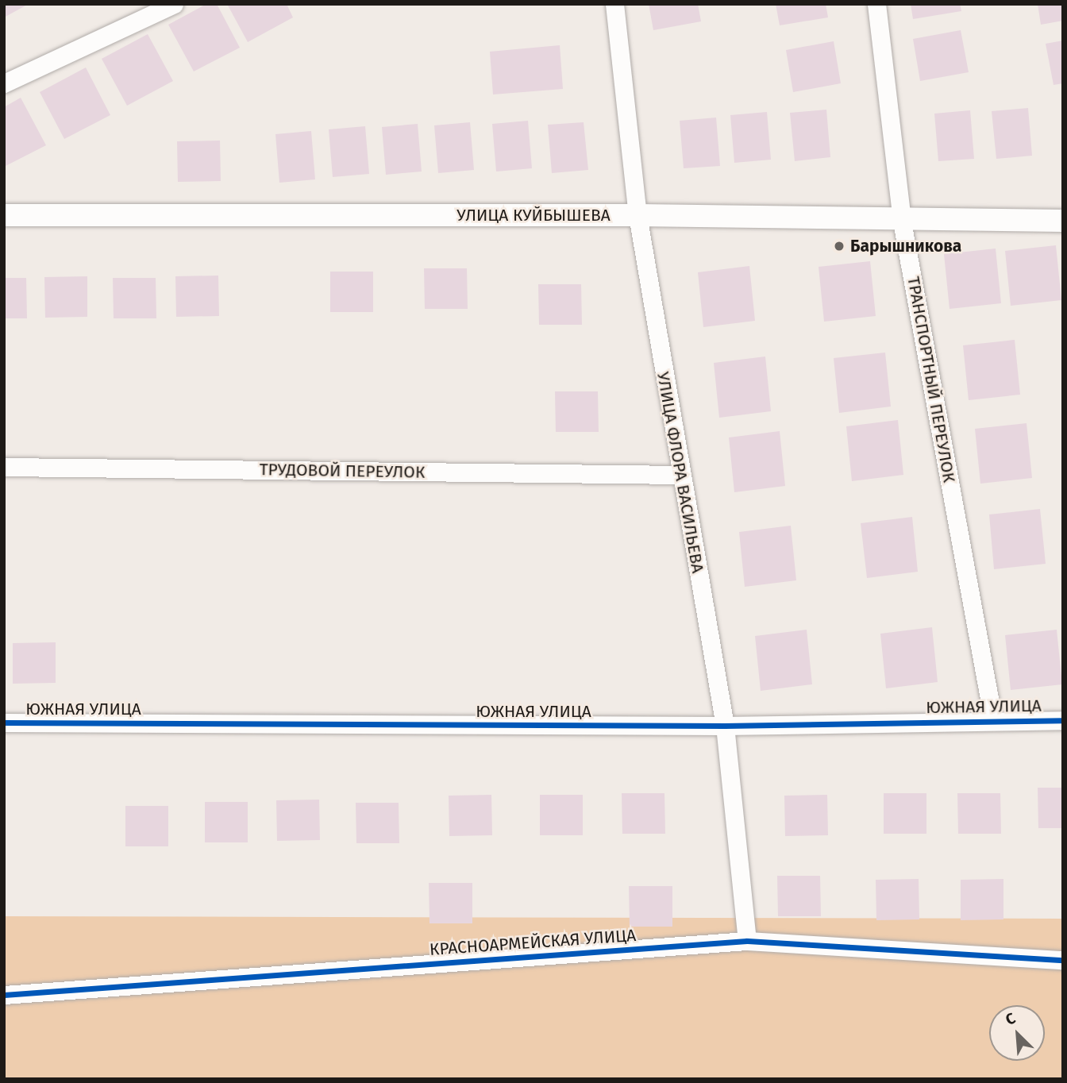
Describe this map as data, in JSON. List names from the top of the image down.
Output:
{
  "streets": {
    "street": [
      "УЛИЦА КУЙБЫШЕВА",
      "ТРАНСПОРТНЫЙ ПЕРЕУЛОК",
      "ТРУДОВОЙ ПЕРЕУЛОК",
      "УЛИЦА ФЛОРА ВАСИЛЬЕВА",
      "ЮЖНАЯ УЛИЦА",
      "КРАСНОАРМЕЙСКАЯ УЛИЦА"
    ]
  },
  "crossings": [
    ["УЛИЦА КУЙБЫШЕВА", "ТРАНСПОРТНЫЙ ПЕРЕУЛОК"],
    ["УЛИЦА КУЙБЫШЕВА", "УЛИЦА ФЛОРА ВАСИЛЬЕВА"],
    ["ТРАНСПОРТНЫЙ ПЕРЕУЛОК", "ЮЖНАЯ УЛИЦА"],
    ["ТРУДОВОЙ ПЕРЕУЛОК", "УЛИЦА ФЛОРА ВАСИЛЬЕВА"],
    ["УЛИЦА ФЛОРА ВАСИЛЬЕВА", "ЮЖНАЯ УЛИЦА"],
    ["УЛИЦА ФЛОРА ВАСИЛЬЕВА", "КРАСНОАРМЕЙСКАЯ УЛИЦА"]
  ],
  "places": ["Барышникова"],
  "north": "top left"
}
